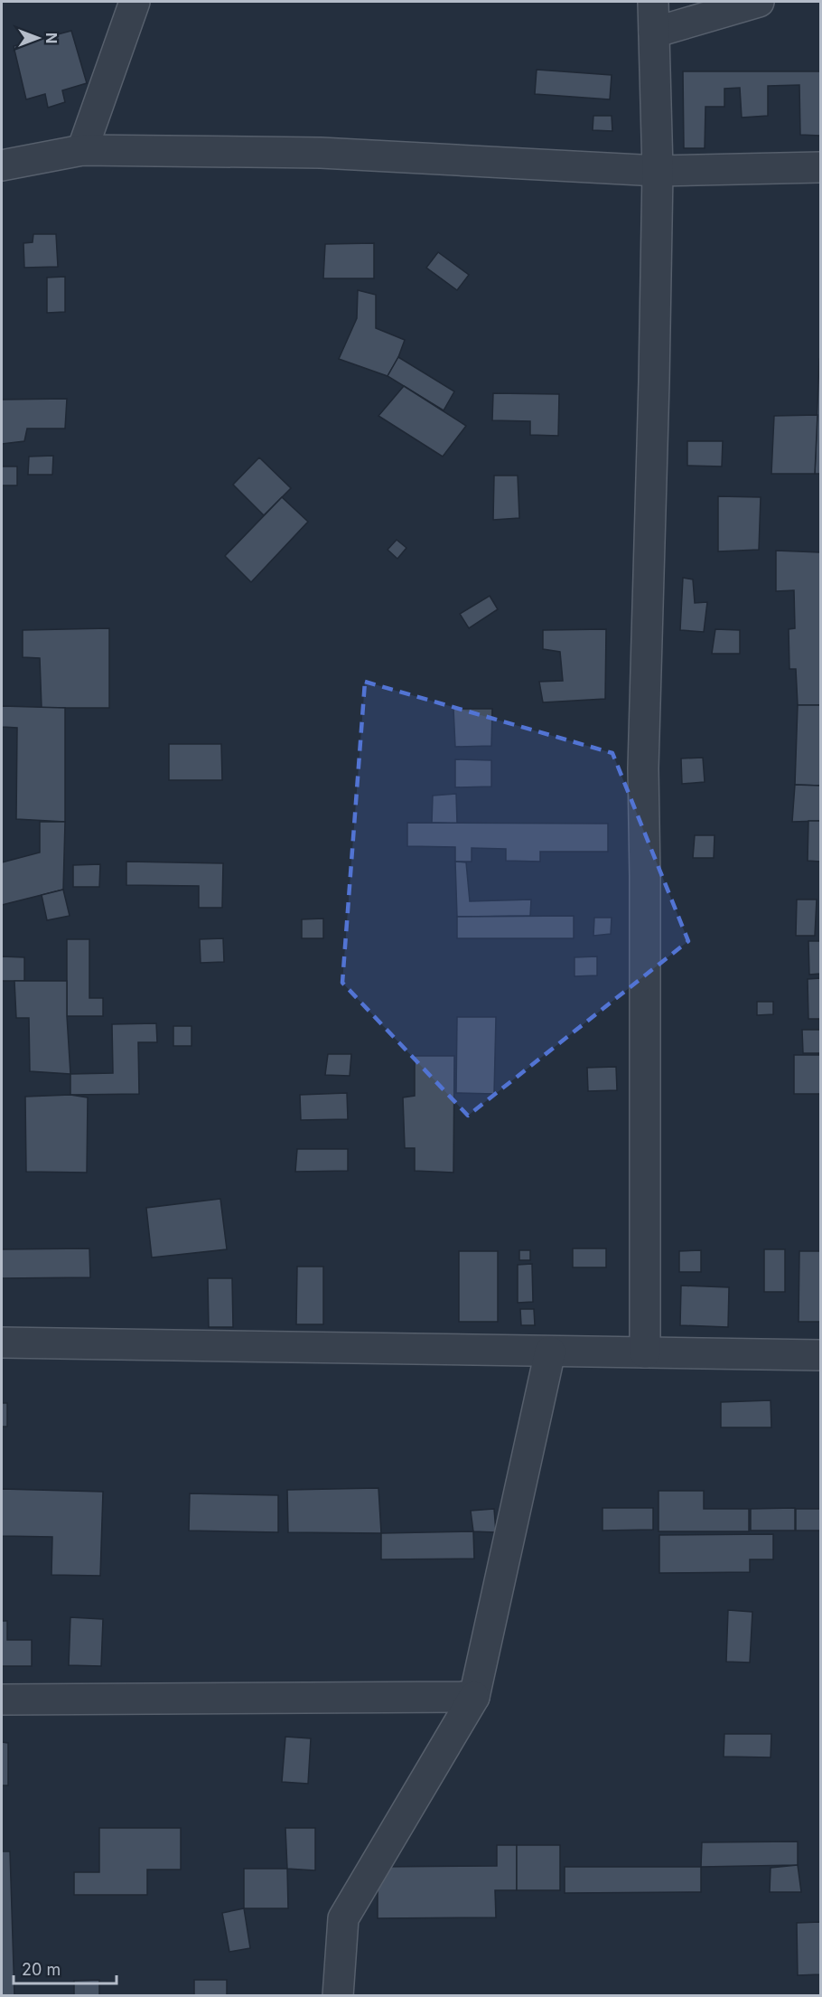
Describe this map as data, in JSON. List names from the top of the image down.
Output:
{
  "scale_bar": "20 m",
  "north": "right"
}
